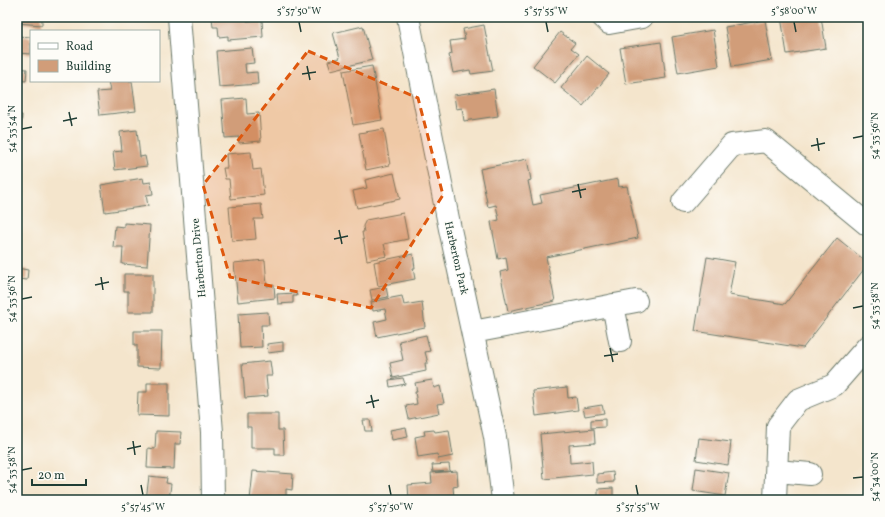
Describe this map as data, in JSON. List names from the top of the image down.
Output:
{
  "streets": {
    "street": ["Harberton Drive", "Harberton Park"]
  },
  "legend": ["Road", "Building"],
  "scale_bar": "20 m",
  "coordinates": [
    "5°57'50\"W",
    "5°57'55\"W",
    "5°58'00\"W",
    "54°33'54\"N",
    "54°33'56\"N",
    "54°33'58\"N",
    "54°34'00\"N",
    "5°57'45\"W"
  ]
}
